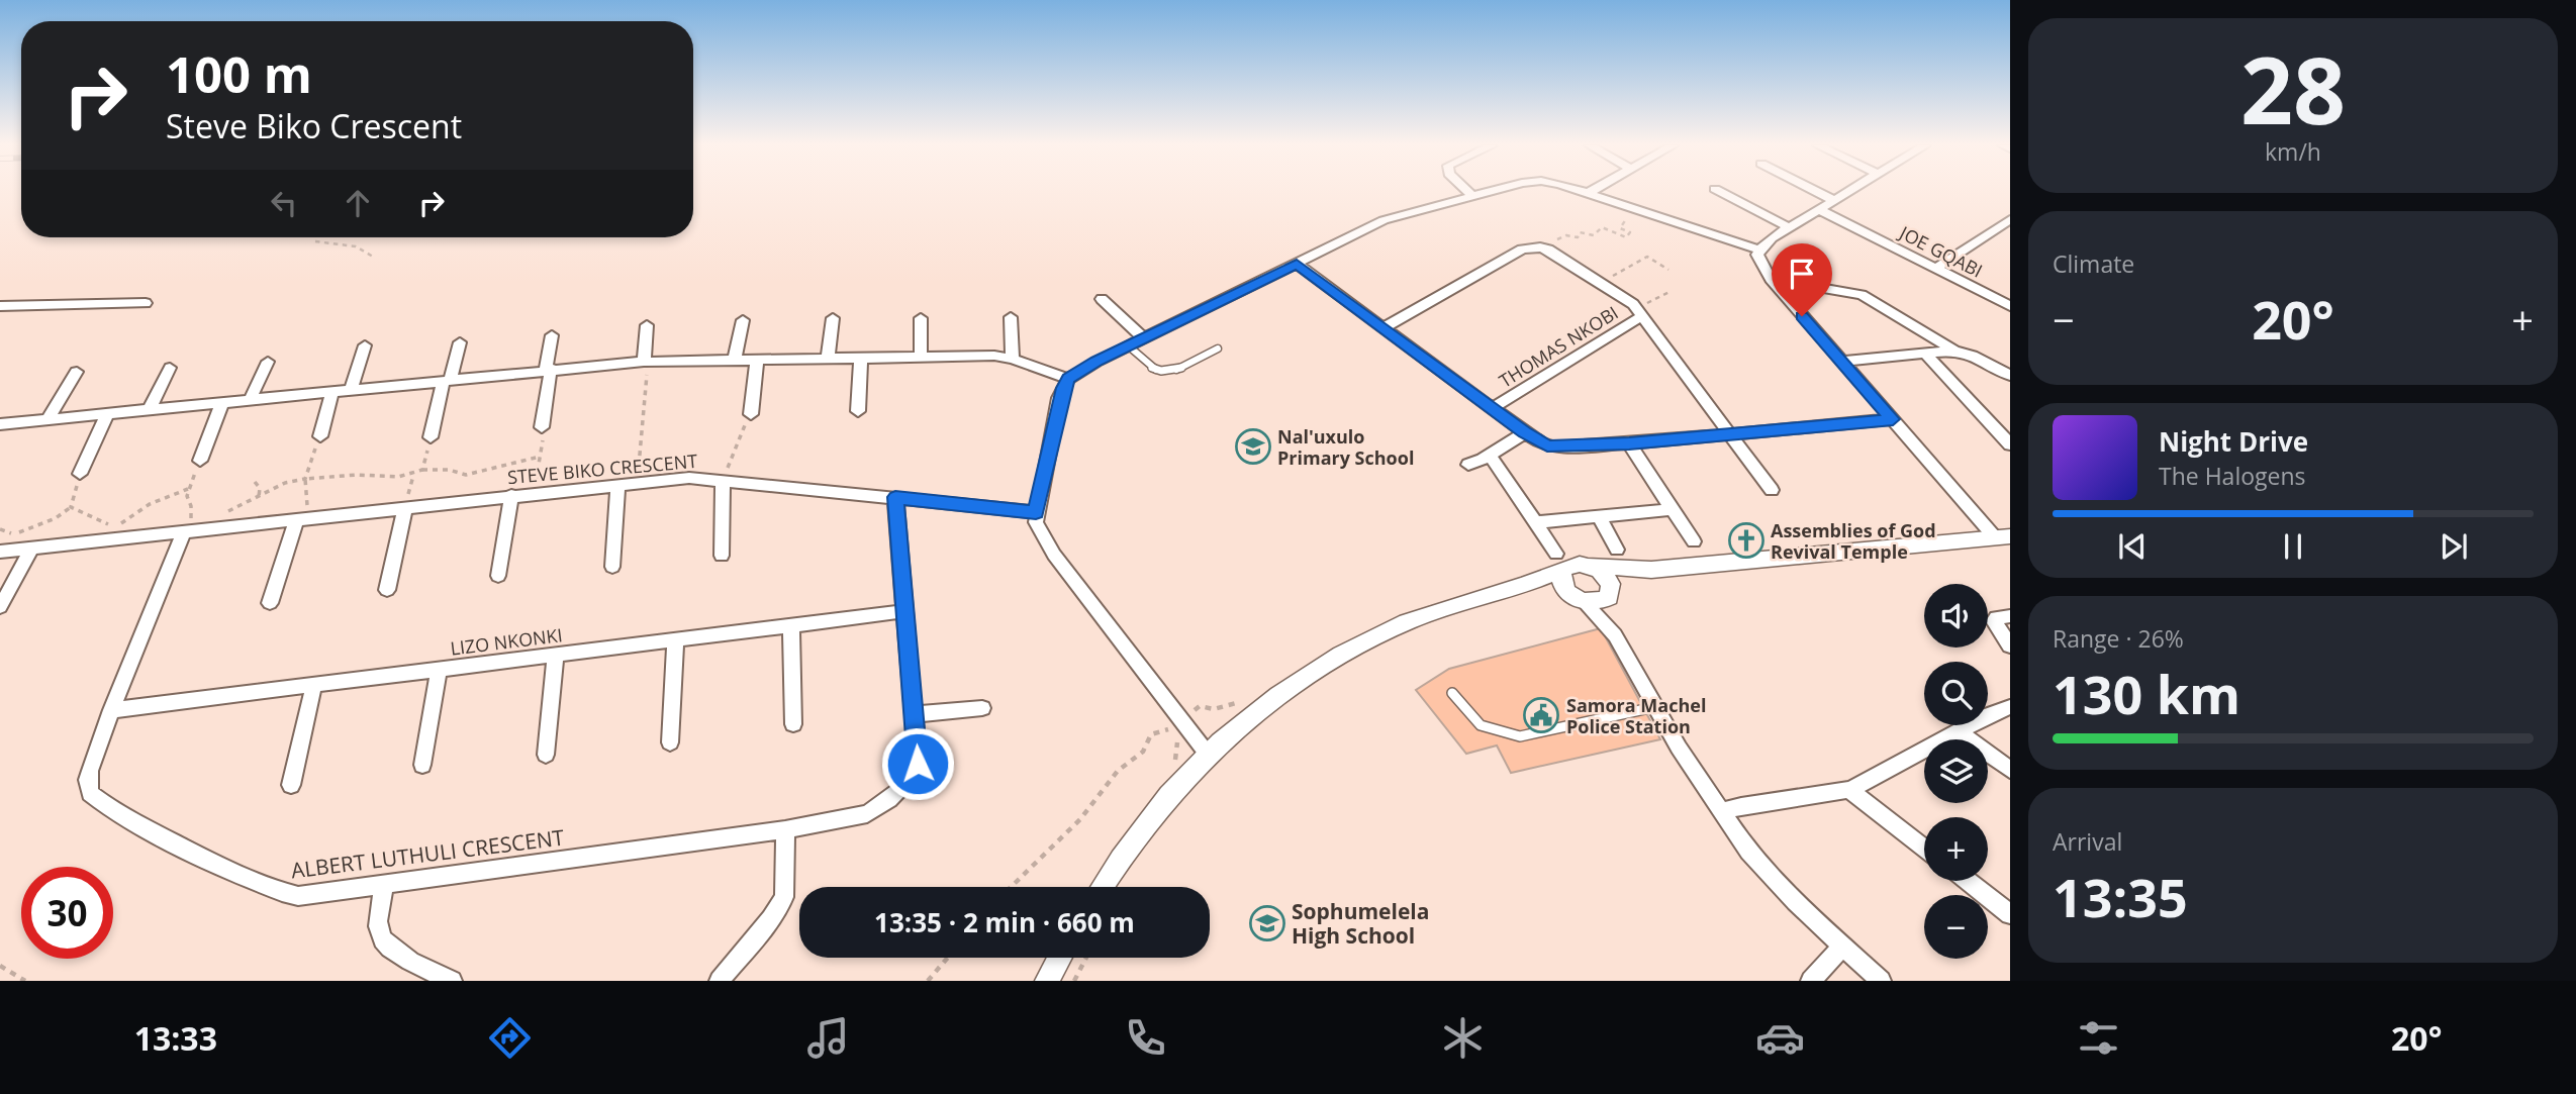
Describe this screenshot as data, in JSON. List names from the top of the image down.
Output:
{
  "streets": {
    "street": [
      "JOE GQABI",
      "THOMAS NKOBI",
      "STEVE BIKO CRESCENT",
      "LIZO NKONKI",
      "ALBERT LUTHULI CRESCENT"
    ]
  },
  "crossings": [
    ["STEVE BIKO CRESCENT", "ALBERT LUTHULI CRESCENT"],
    ["LIZO NKONKI", "ALBERT LUTHULI CRESCENT"]
  ],
  "places": {
    "school or university": ["Nal'uxulo Primary School", "Sophumelela High School"],
    "church": ["Assemblies of God Revival Temple"],
    "public building": ["Samora Machel Police Station"]
  },
  "page": {
    "tile": [
      ["28", "km/h"],
      "Climate",
      ["Range · 26%", "130 km"],
      ["Arrival", "13:35"]
    ],
    "turn": ["100 m", "Steve Biko Crescent"],
    "heat": ["−", "20°", "+"],
    "song": ["Night Drive", "The Halogens"],
    "map_buttons": ["+", "−"],
    "limit": "30",
    "trip": "13:35 · 2 min · 660 m",
    "tabs": ["13:33", "20°"]
  }
}
